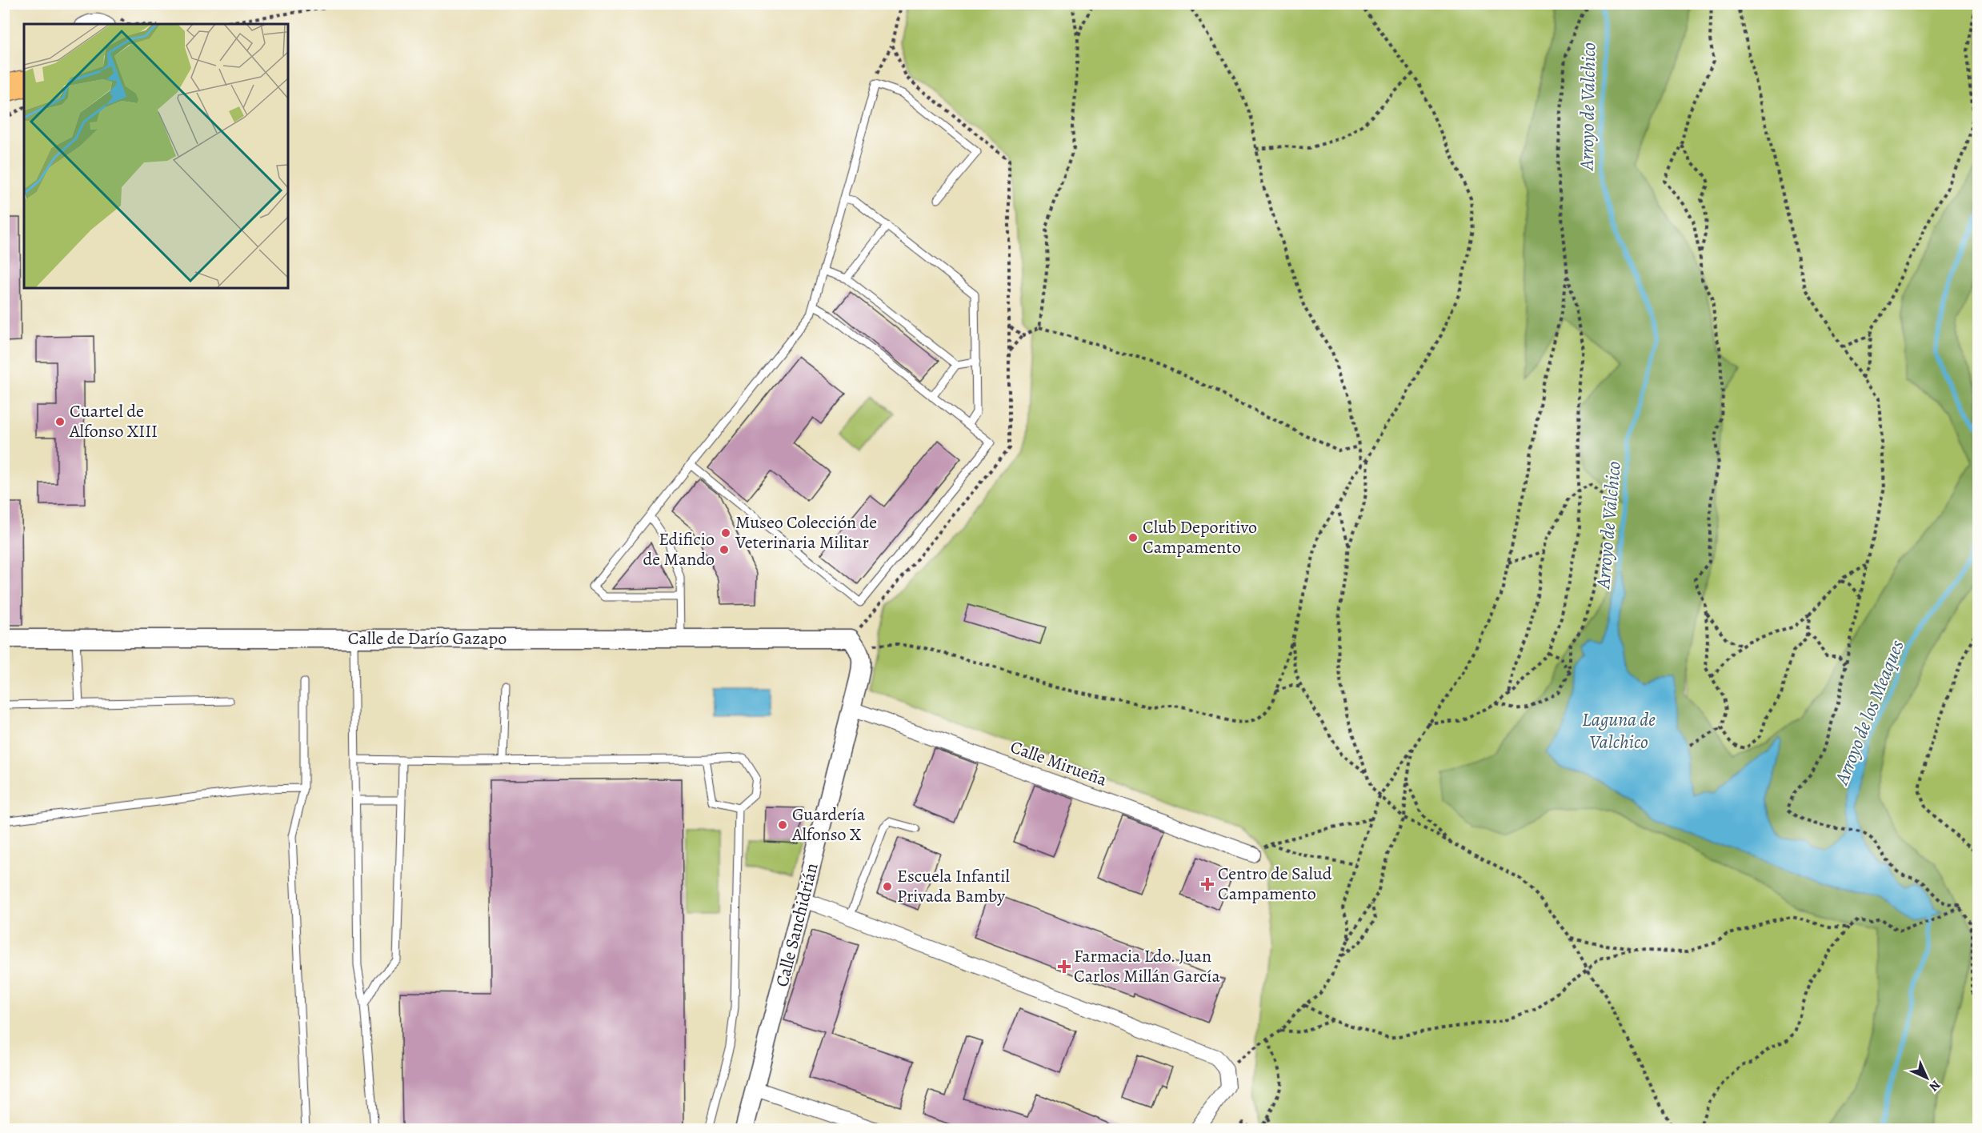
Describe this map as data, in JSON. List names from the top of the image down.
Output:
{
  "streets": {
    "street": ["Calle de Darío Gazapo", "Calle Mirueña", "Calle Sanchidrián"]
  },
  "crossings": [
    ["Calle de Darío Gazapo", "Calle Sanchidrián"],
    ["Calle Mirueña", "Calle Sanchidrián"]
  ],
  "water": ["Arroyo de Valchico", "Arroyo de los Meaques", "Laguna de Valchico"],
  "places": {
    "other": [
      "Cuartel de Alfonso XIII",
      "Museo Colección de Veterinaria Militar",
      "Club Deporitivo Campamento",
      "Edificio de Mando",
      "Guardería Alfonso X",
      "Escuela Infantil Privada Bamby"
    ],
    "health": ["Centro de Salud Campamento", "Farmacia Ldo. Juan Carlos Millán García"]
  },
  "north": "bottom right"
}
